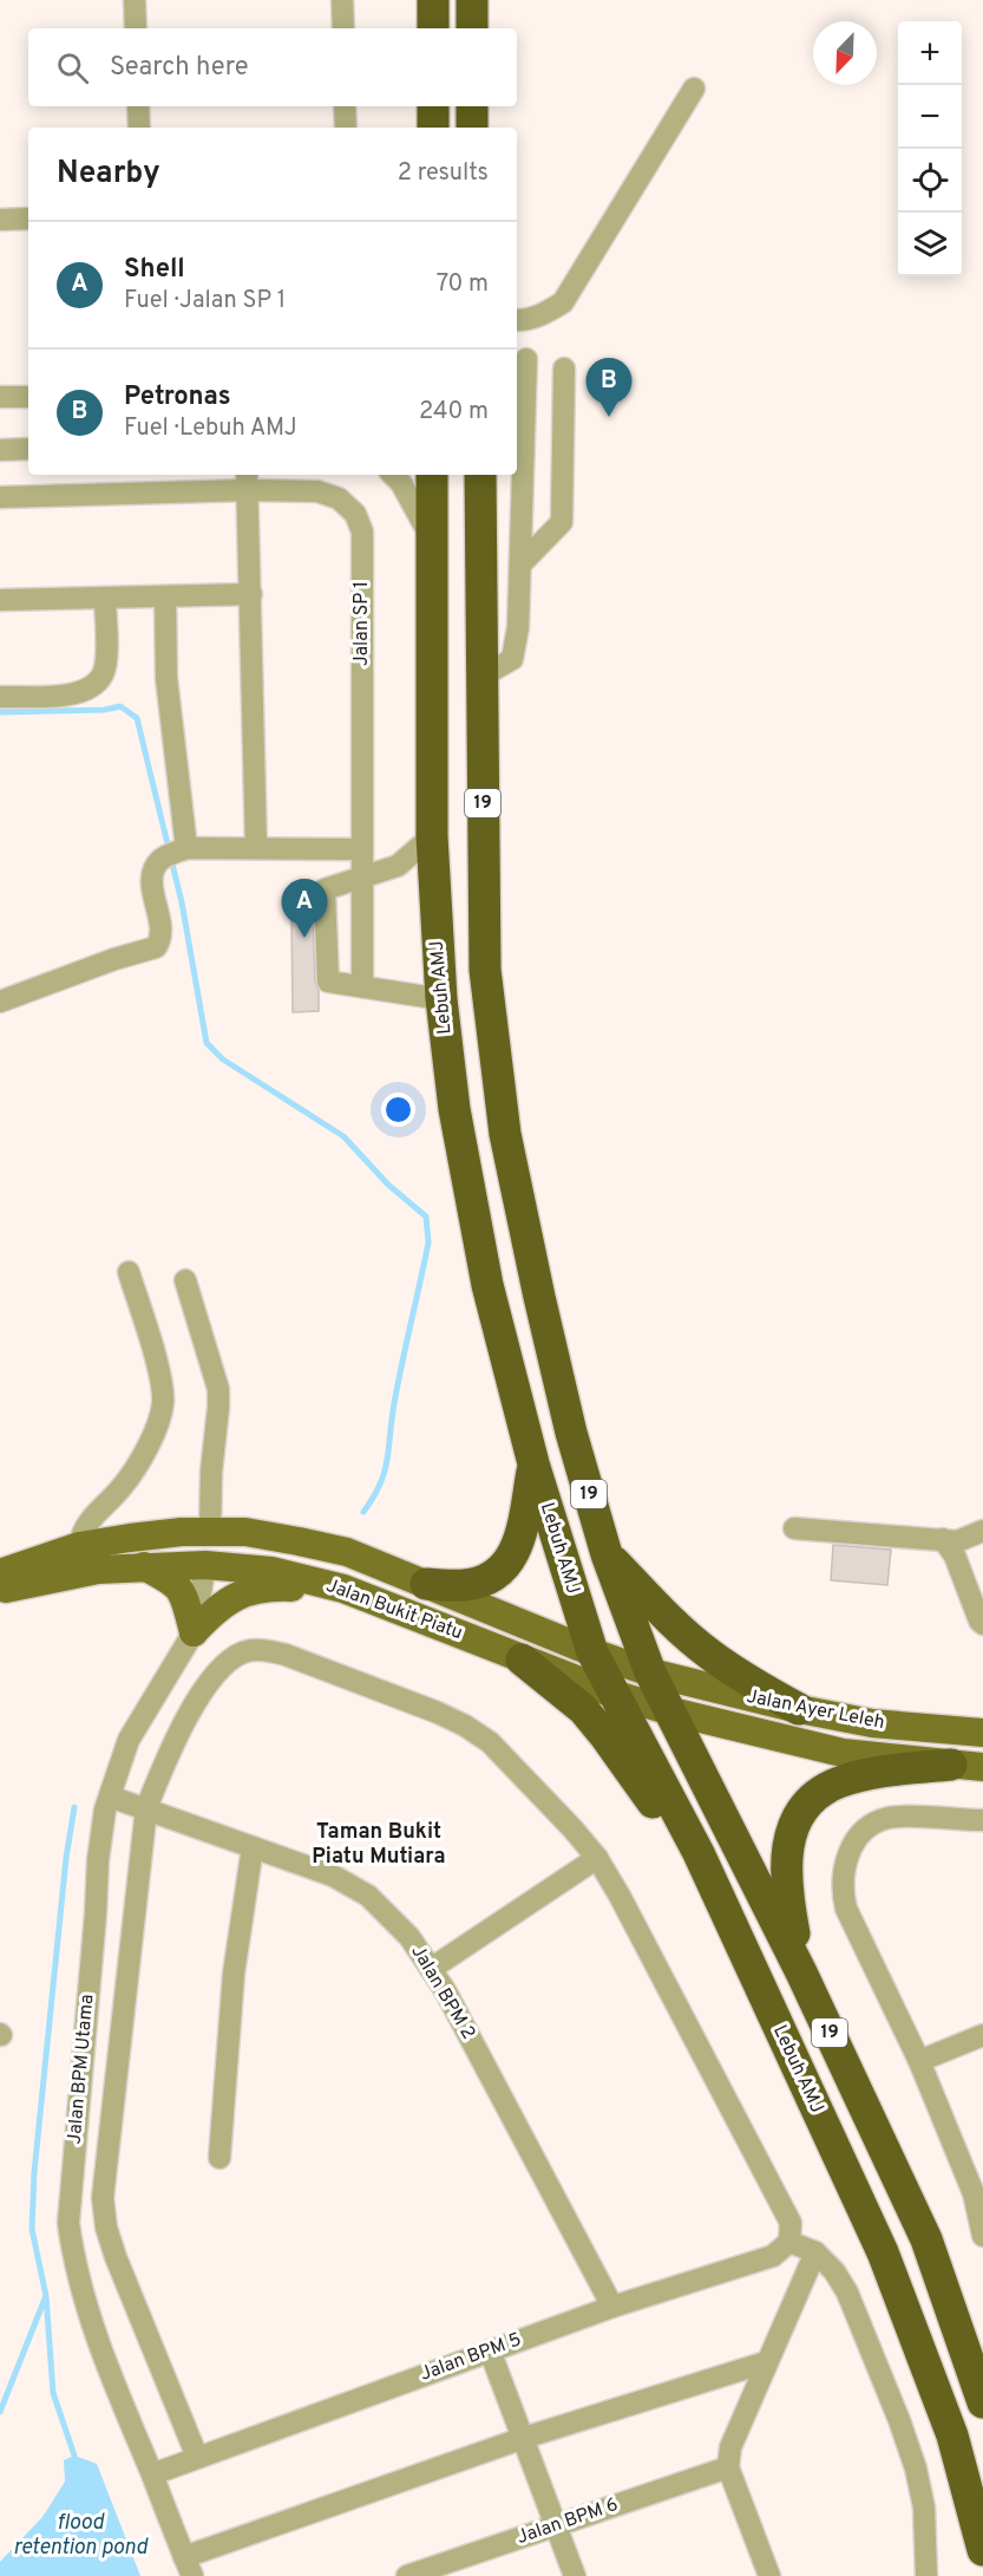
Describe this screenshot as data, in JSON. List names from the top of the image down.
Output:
{
  "streets": {
    "highway": ["19", "Lebuh AMJ"],
    "main road": ["Jalan Bukit Piatu", "Jalan Ayer Leleh"],
    "street": [
      "Jalan SP 1",
      "Jalan BPM 2",
      "Jalan BPM Utama",
      "Jalan BPM 5",
      "Jalan BPM 6"
    ]
  },
  "crossings": [
    ["19", "Jalan Bukit Piatu"],
    ["19", "Jalan Ayer Leleh"],
    ["Lebuh AMJ", "Jalan Bukit Piatu"],
    ["Lebuh AMJ", "Jalan Ayer Leleh"],
    ["Jalan Bukit Piatu", "Jalan Ayer Leleh"],
    ["Jalan Bukit Piatu", "Jalan BPM Utama"],
    ["Jalan BPM 2", "Jalan BPM Utama"],
    ["Jalan BPM 2", "Jalan BPM 5"],
    ["Jalan BPM Utama", "Jalan BPM 5"]
  ],
  "districts": ["Taman Bukit Piatu Mutiara"],
  "water": ["flood retention pond"],
  "north": "bottom left",
  "page": {
    "map_buttons": ["+", "−"],
    "search": "Search here",
    "heading": ["Nearby", "2 results"],
    "list": [
      {
        "mark": "A",
        "name": "Shell",
        "note": "Fuel · Jalan SP 1",
        "value": "70 m"
      },
      {
        "mark": "B",
        "name": "Petronas",
        "note": "Fuel · Lebuh AMJ",
        "value": "240 m"
      }
    ],
    "pins": ["B", "A"]
  }
}
